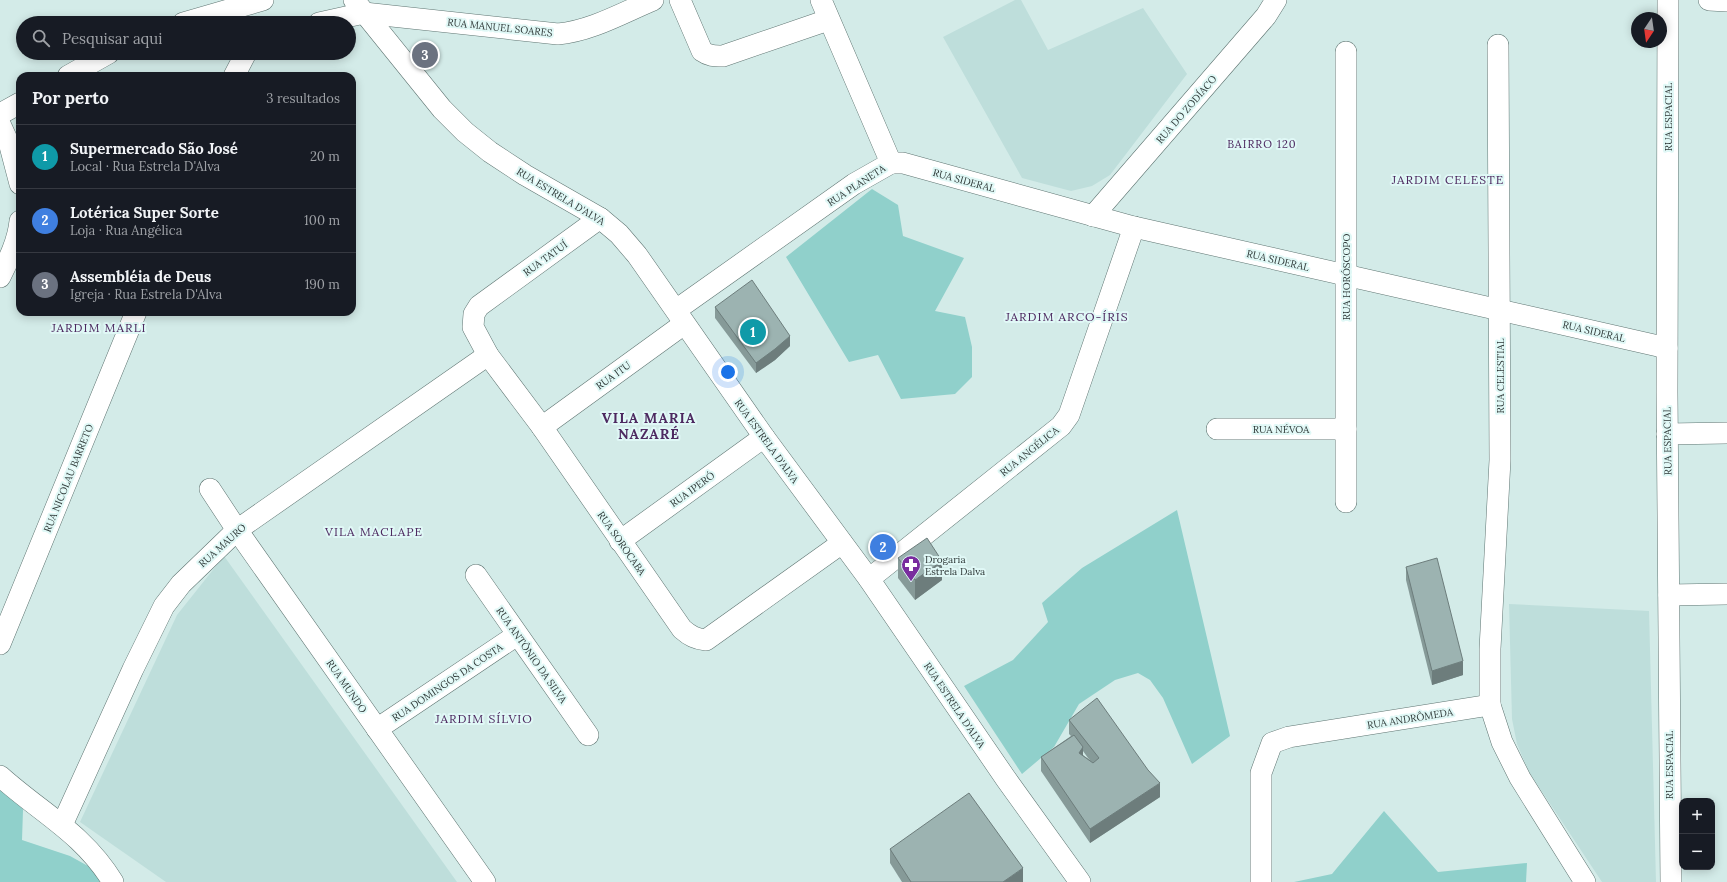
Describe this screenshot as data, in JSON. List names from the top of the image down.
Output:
{
  "streets": {
    "street": [
      "RUA MANUEL SOARES",
      "RUA DO ZODÍACO",
      "RUA ESPACIAL",
      "RUA SIDERAL",
      "RUA PLANETA",
      "RUA ESTRELA D'ALVA",
      "RUA TATUÍ",
      "RUA HORÓSCOPO",
      "RUA ITU",
      "RUA CELESTIAL",
      "RUA NÉVOA",
      "RUA ANGÉLICA",
      "RUA NICOLAU BARRETO",
      "RUA IPERÓ",
      "RUA SOROCABA",
      "RUA MAURO",
      "RUA ANTÔNIO DA SILVA",
      "RUA DOMINGOS DA COSTA",
      "RUA MUNDO",
      "RUA ANDRÔMEDA"
    ]
  },
  "crossings": [
    ["RUA MANUEL SOARES", "RUA ESTRELA D'ALVA"],
    ["RUA DO ZODÍACO", "RUA SIDERAL"],
    ["RUA ESPACIAL", "RUA SIDERAL"],
    ["RUA SIDERAL", "RUA PLANETA"],
    ["RUA SIDERAL", "RUA HORÓSCOPO"],
    ["RUA SIDERAL", "RUA CELESTIAL"],
    ["RUA SIDERAL", "RUA ANGÉLICA"],
    ["RUA PLANETA", "RUA ESTRELA D'ALVA"],
    ["RUA PLANETA", "RUA ITU"],
    ["RUA ESTRELA D'ALVA", "RUA TATUÍ"],
    ["RUA ESTRELA D'ALVA", "RUA ITU"],
    ["RUA ESTRELA D'ALVA", "RUA ANGÉLICA"],
    ["RUA ESTRELA D'ALVA", "RUA IPERÓ"],
    ["RUA ESTRELA D'ALVA", "RUA SOROCABA"],
    ["RUA TATUÍ", "RUA SOROCABA"],
    ["RUA HORÓSCOPO", "RUA NÉVOA"],
    ["RUA ITU", "RUA SOROCABA"],
    ["RUA CELESTIAL", "RUA ANDRÔMEDA"],
    ["RUA IPERÓ", "RUA SOROCABA"],
    ["RUA SOROCABA", "RUA MAURO"],
    ["RUA MAURO", "RUA MUNDO"],
    ["RUA ANTÔNIO DA SILVA", "RUA DOMINGOS DA COSTA"],
    ["RUA DOMINGOS DA COSTA", "RUA MUNDO"]
  ],
  "districts": [
    "BAIRRO 120",
    "JARDIM CELESTE",
    "JARDIM ARCO-ÍRIS",
    "JARDIM MARLI",
    "VILA MARIA NAZARÉ",
    "VILA MACLAPE",
    "JARDIM SÍLVIO"
  ],
  "places": {
    "pharmacy": ["Drogaria Estrela Dalva"]
  },
  "north": "bottom",
  "page": {
    "search": "Pesquisar aqui",
    "pins": ["3", "1", "2"],
    "heading": ["Por perto", "3 resultados"],
    "list": [
      {
        "mark": "1",
        "name": "Supermercado São José",
        "note": "Local · Rua Estrela D'Alva",
        "value": "20 m"
      },
      {
        "mark": "2",
        "name": "Lotérica Super Sorte",
        "note": "Loja · Rua Angélica",
        "value": "100 m"
      },
      {
        "mark": "3",
        "name": "Assembléia de Deus",
        "note": "Igreja · Rua Estrela D'Alva",
        "value": "190 m"
      }
    ],
    "map_buttons": ["+", "−"]
  }
}
